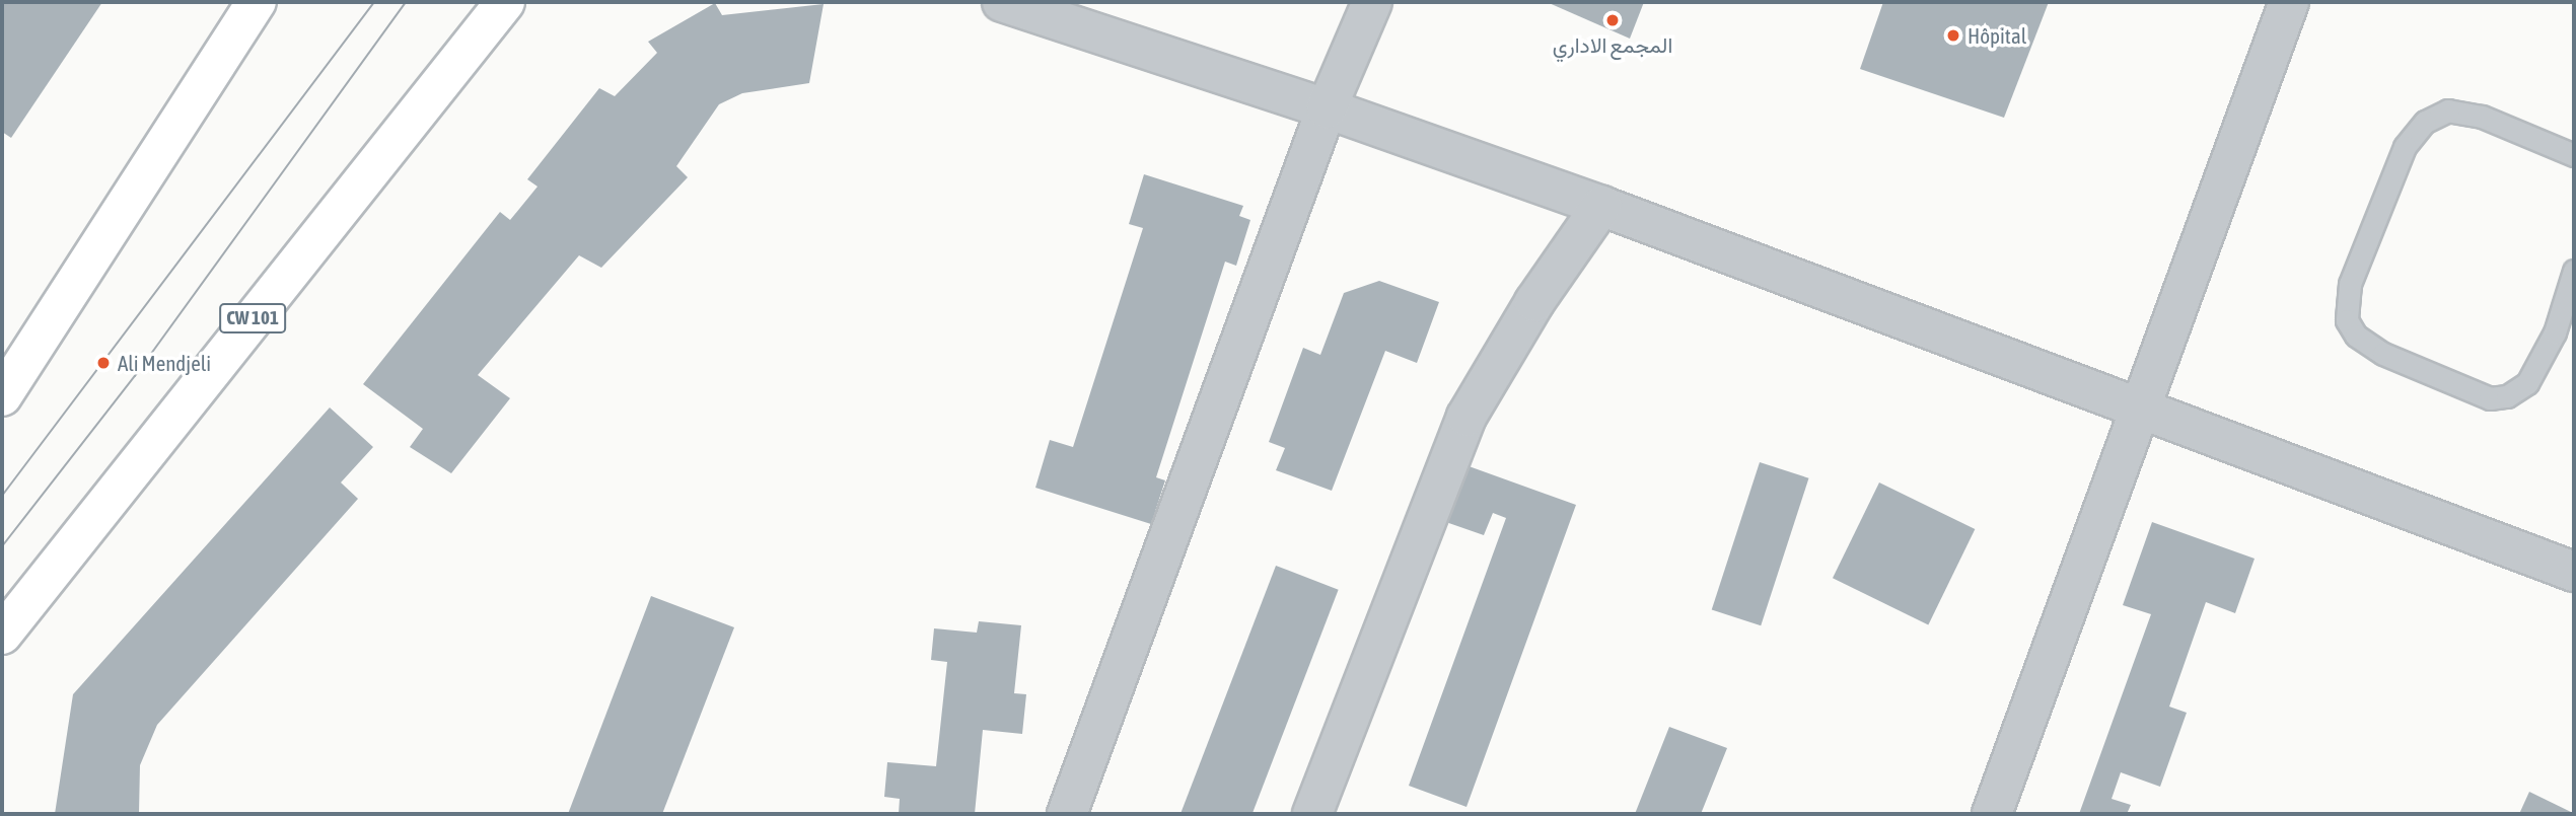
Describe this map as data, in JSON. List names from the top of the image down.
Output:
{
  "streets": {
    "main road": ["CW 101"]
  },
  "places": ["المجمع الاداري", "Hôpital", "Ali Mendjeli"]
}
